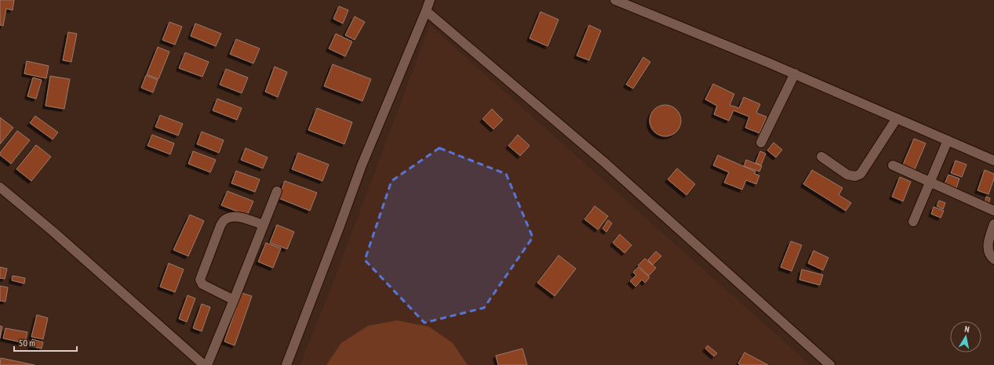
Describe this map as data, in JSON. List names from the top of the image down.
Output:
{
  "scale_bar": "50 m",
  "north": "top"
}
